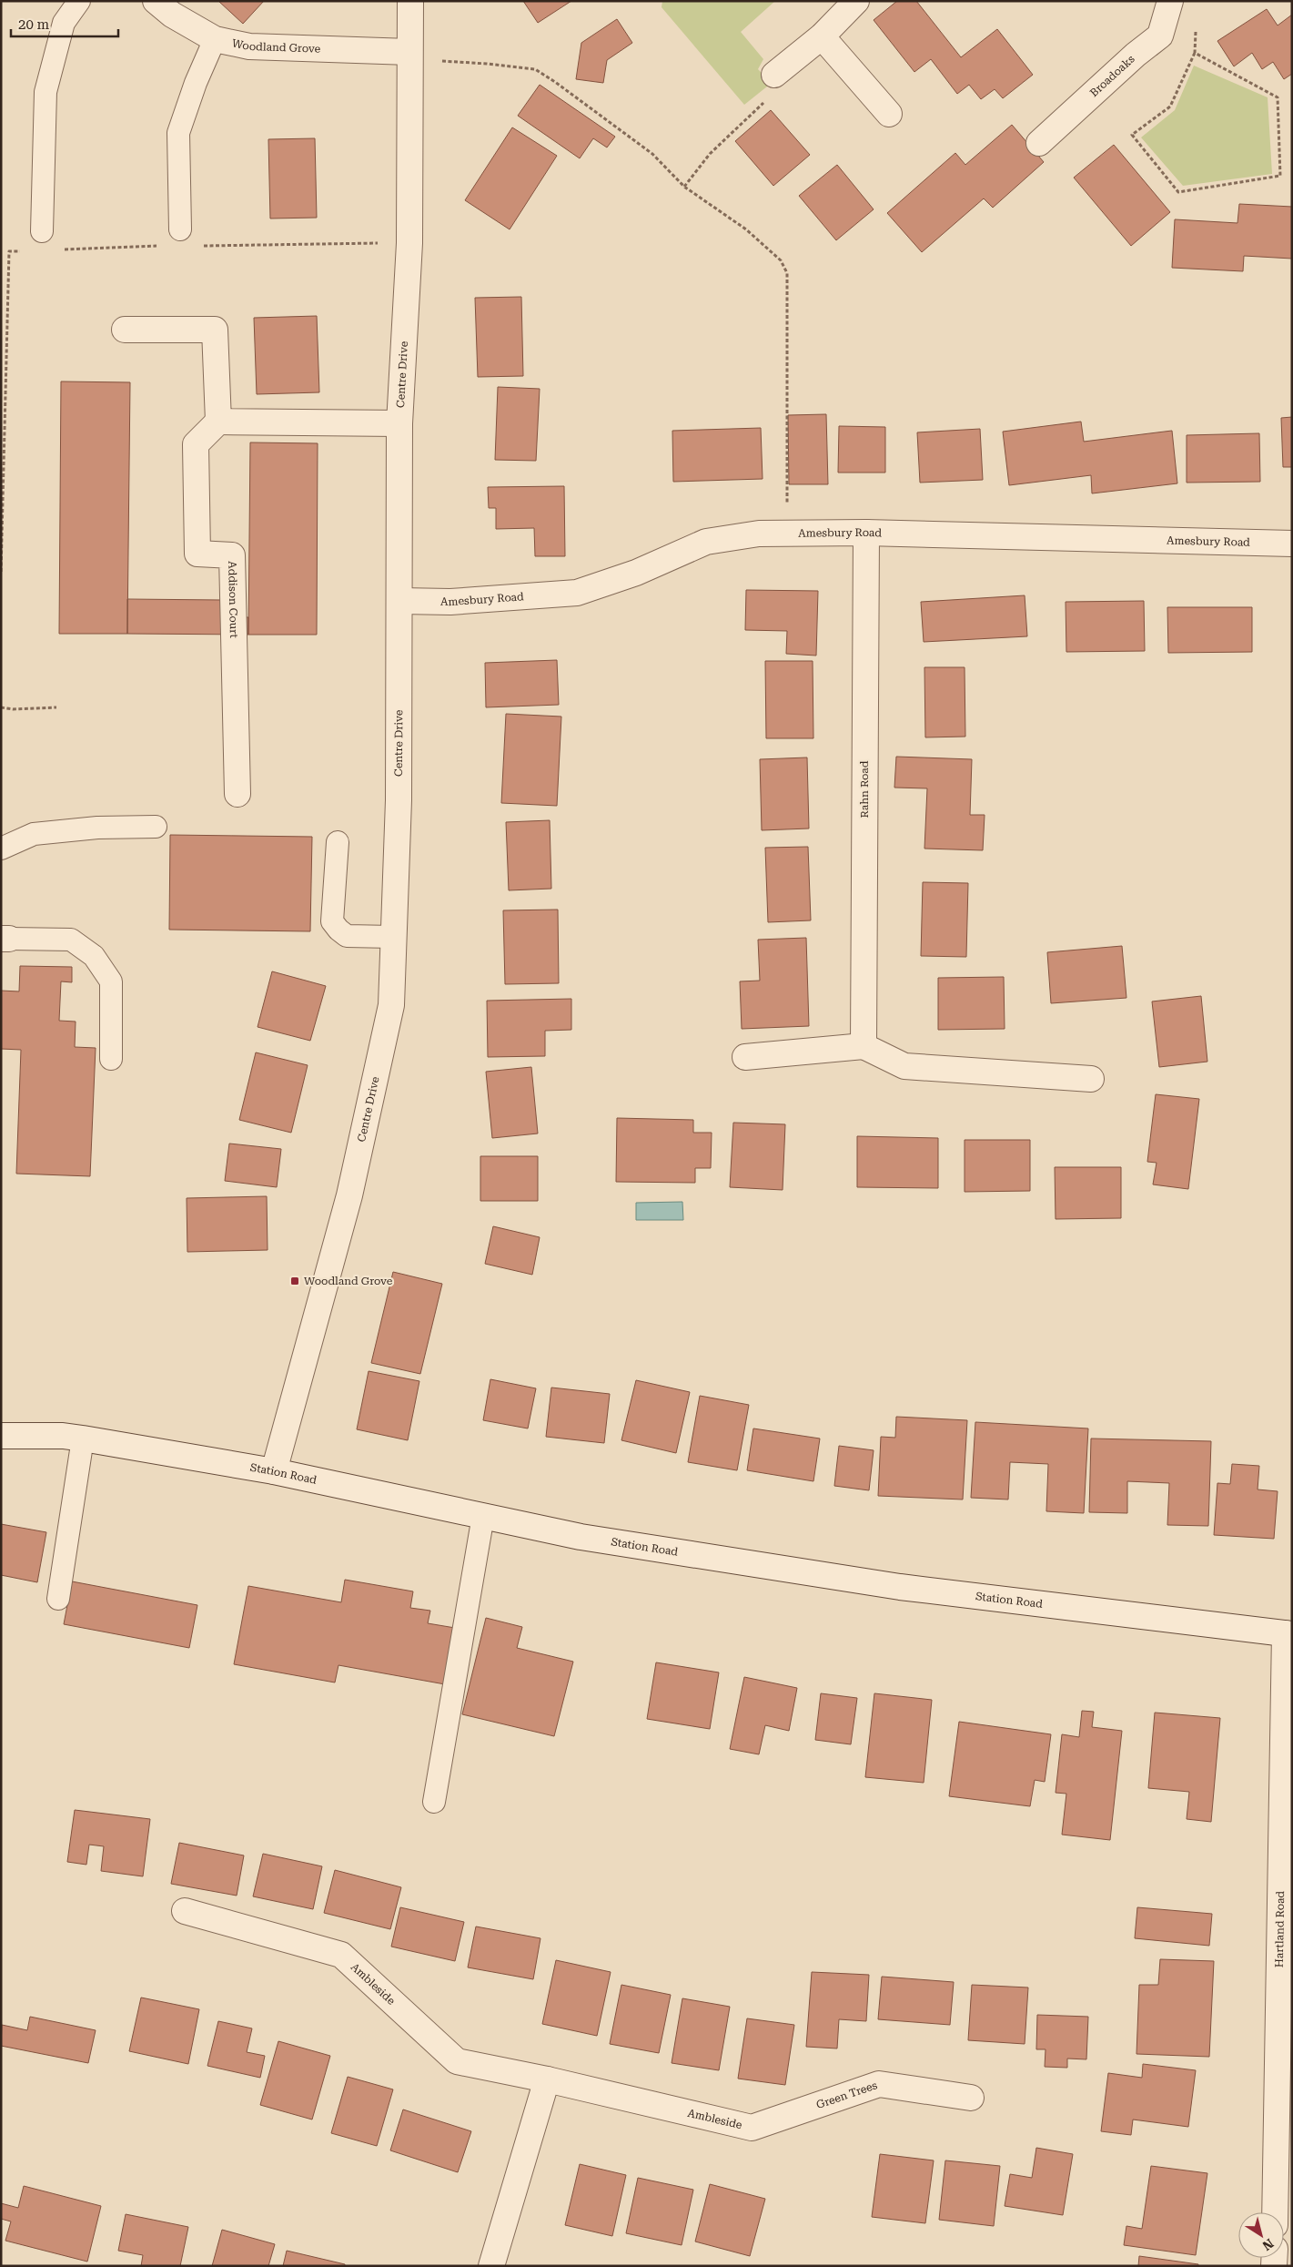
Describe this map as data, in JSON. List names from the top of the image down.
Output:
{
  "streets": {
    "street": [
      "Woodland Grove",
      "Broadoaks",
      "Centre Drive",
      "Amesbury Road",
      "Addison Court",
      "Rahn Road",
      "Station Road",
      "Hartland Road",
      "Ambleside",
      "Green Trees"
    ]
  },
  "crossings": [
    ["Woodland Grove", "Centre Drive"],
    ["Centre Drive", "Amesbury Road"],
    ["Centre Drive", "Station Road"],
    ["Amesbury Road", "Rahn Road"],
    ["Station Road", "Hartland Road"],
    ["Ambleside", "Green Trees"]
  ],
  "places": {
    "transit": ["Woodland Grove"]
  },
  "scale_bar": "20 m",
  "north": "bottom right"
}
